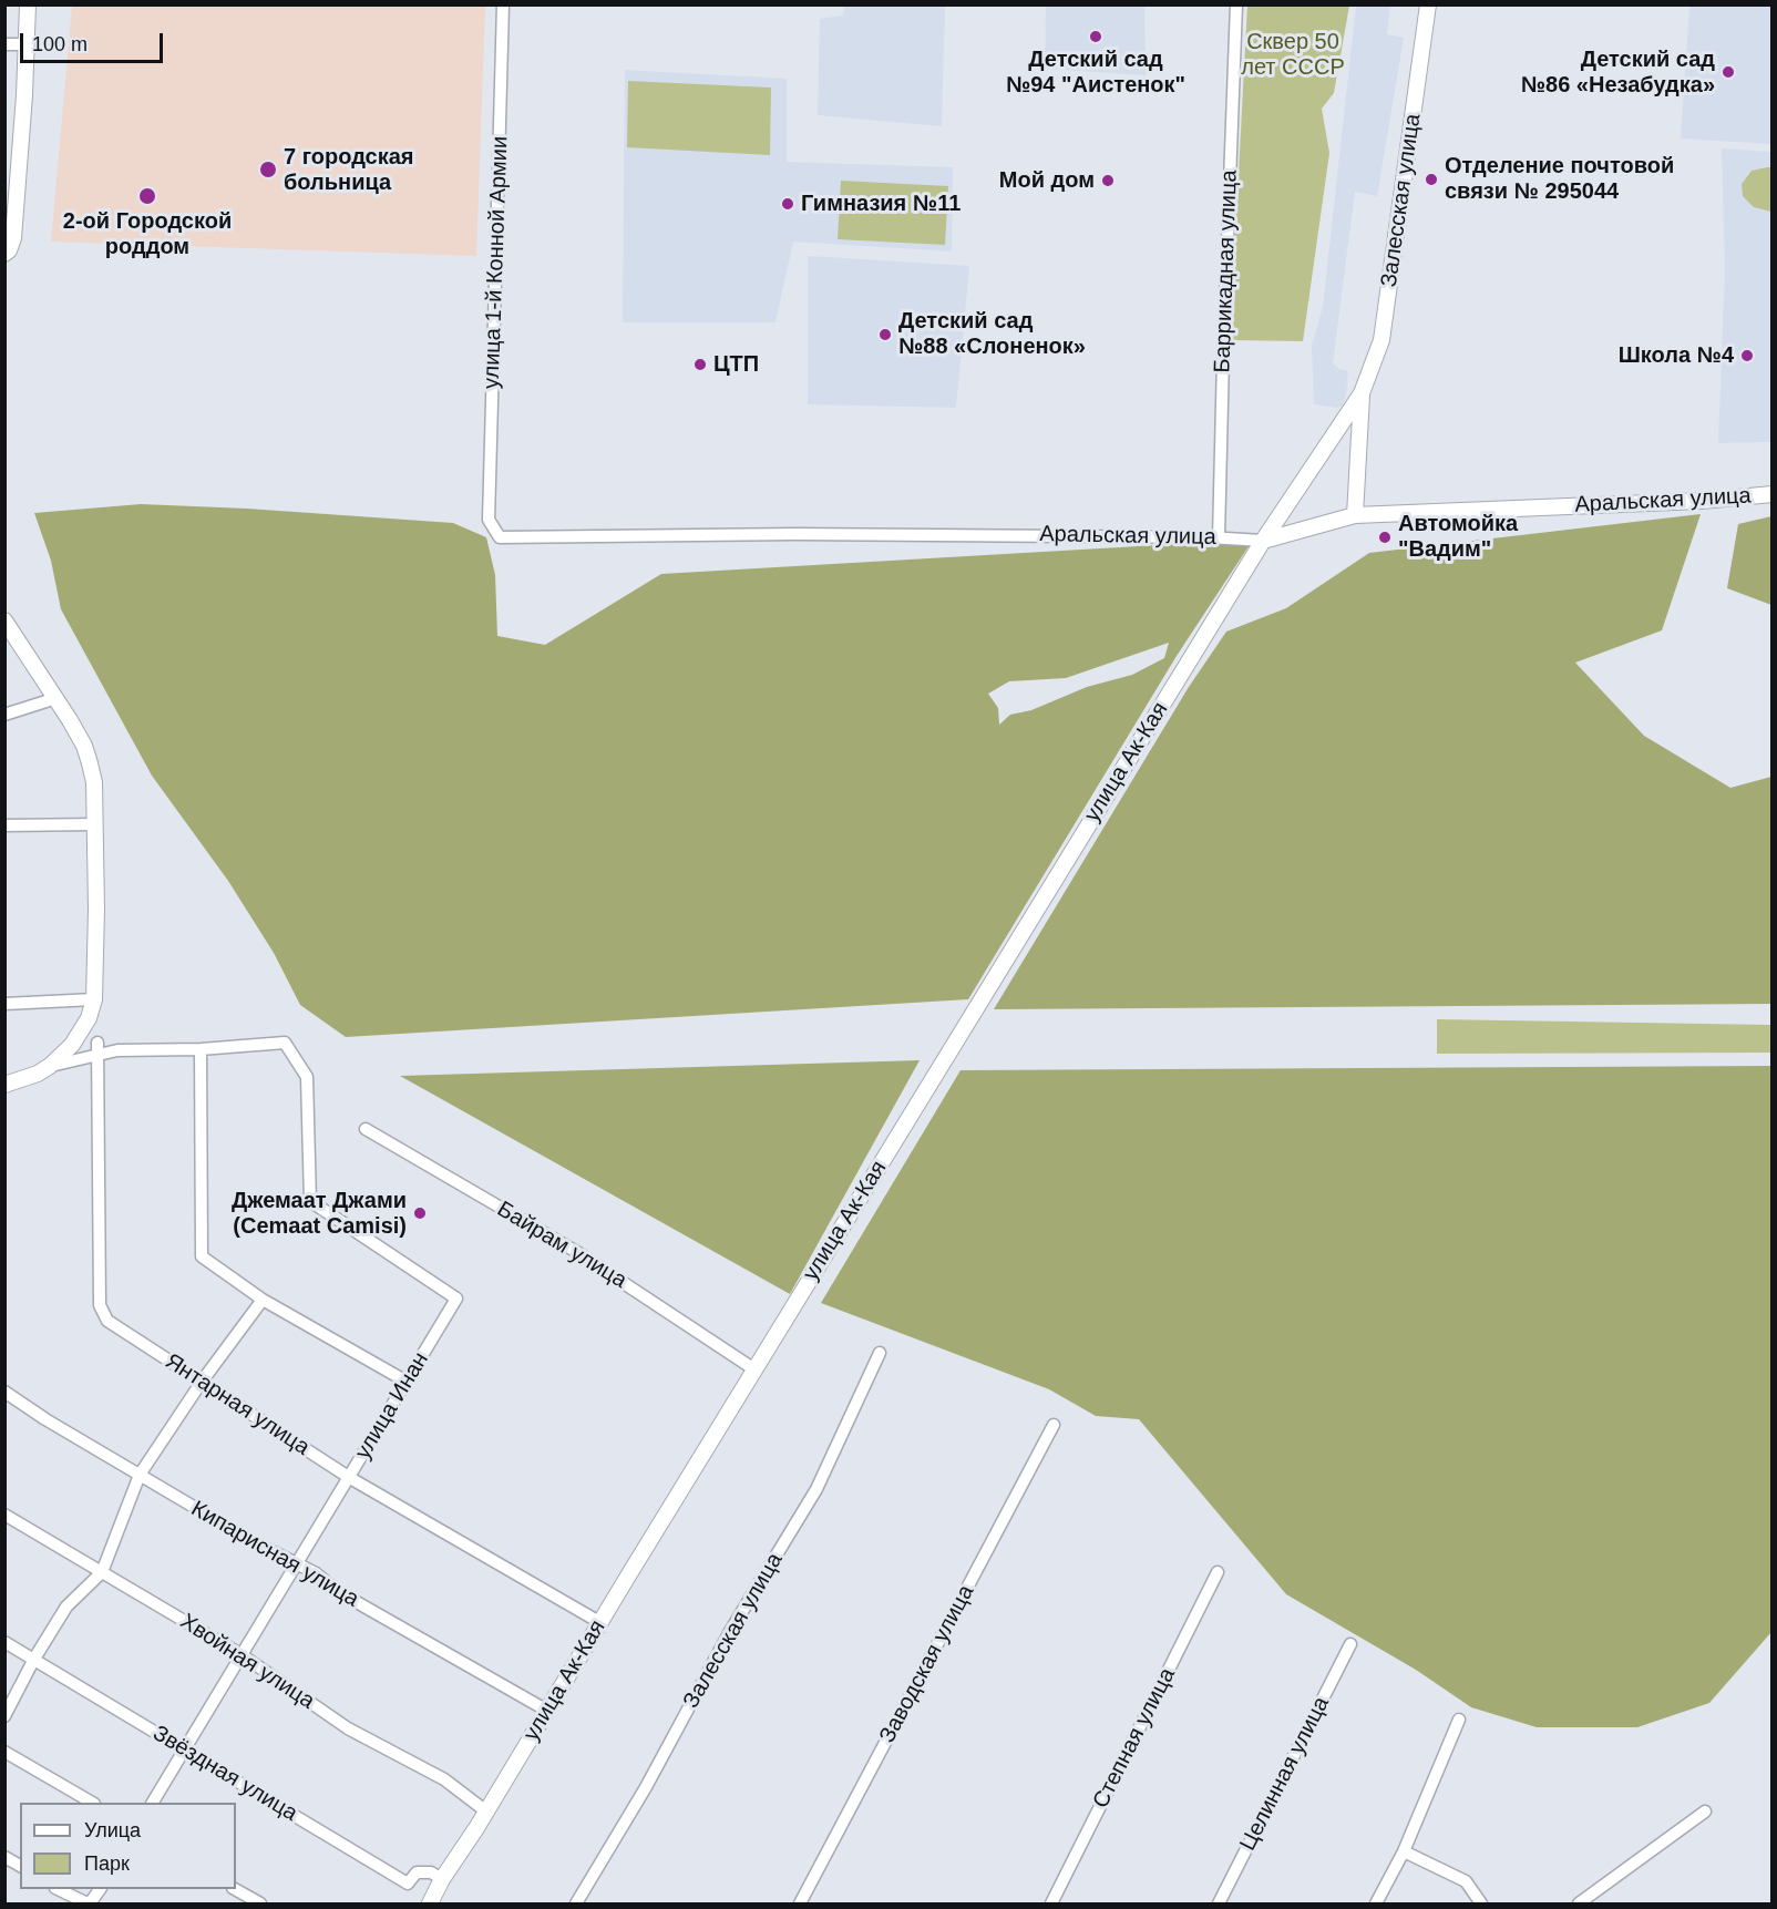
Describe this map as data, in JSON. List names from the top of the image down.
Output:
{
  "streets": {
    "main road": ["Залесская улица", "Аральская улица", "улица Ак-Кая"],
    "street": [
      "улица 1-й Конной Армии",
      "Баррикадная улица",
      "Байрам улица",
      "Янтарная улица",
      "улица Инан",
      "Кипарисная улица",
      "Хвойная улица",
      "Заводская улица",
      "Степная улица",
      "Звёздная улица",
      "Целинная улица"
    ]
  },
  "crossings": [
    ["Залесская улица", "Аральская улица"],
    ["Залесская улица", "улица Ак-Кая"],
    ["улица 1-й Конной Армии", "Аральская улица"],
    ["Баррикадная улица", "Аральская улица"],
    ["Аральская улица", "улица Ак-Кая"],
    ["улица Ак-Кая", "Байрам улица"],
    ["улица Ак-Кая", "Янтарная улица"],
    ["улица Ак-Кая", "Кипарисная улица"],
    ["улица Ак-Кая", "Хвойная улица"],
    ["улица Ак-Кая", "Звёздная улица"],
    ["Янтарная улица", "улица Инан"],
    ["улица Инан", "Кипарисная улица"],
    ["улица Инан", "Хвойная улица"],
    ["улица Инан", "Звёздная улица"]
  ],
  "parks": ["Сквер 50 лет СССР"],
  "places": [
    "Детский сад №94 \"Аистенок\"",
    "Детский сад №86 «Незабудка»",
    "7 городская больница",
    "Отделение почтовой связи № 295044",
    "Мой дом",
    "2-ой Городской роддом",
    "Гимназия №11",
    "Детский сад №88 «Слоненок»",
    "Школа №4",
    "ЦТП",
    "Автомойка \"Вадим\"",
    "Джемаат Джами (Cemaat Camisi)"
  ],
  "legend": ["Улица", "Парк"],
  "scale_bar": "100 m"
}
